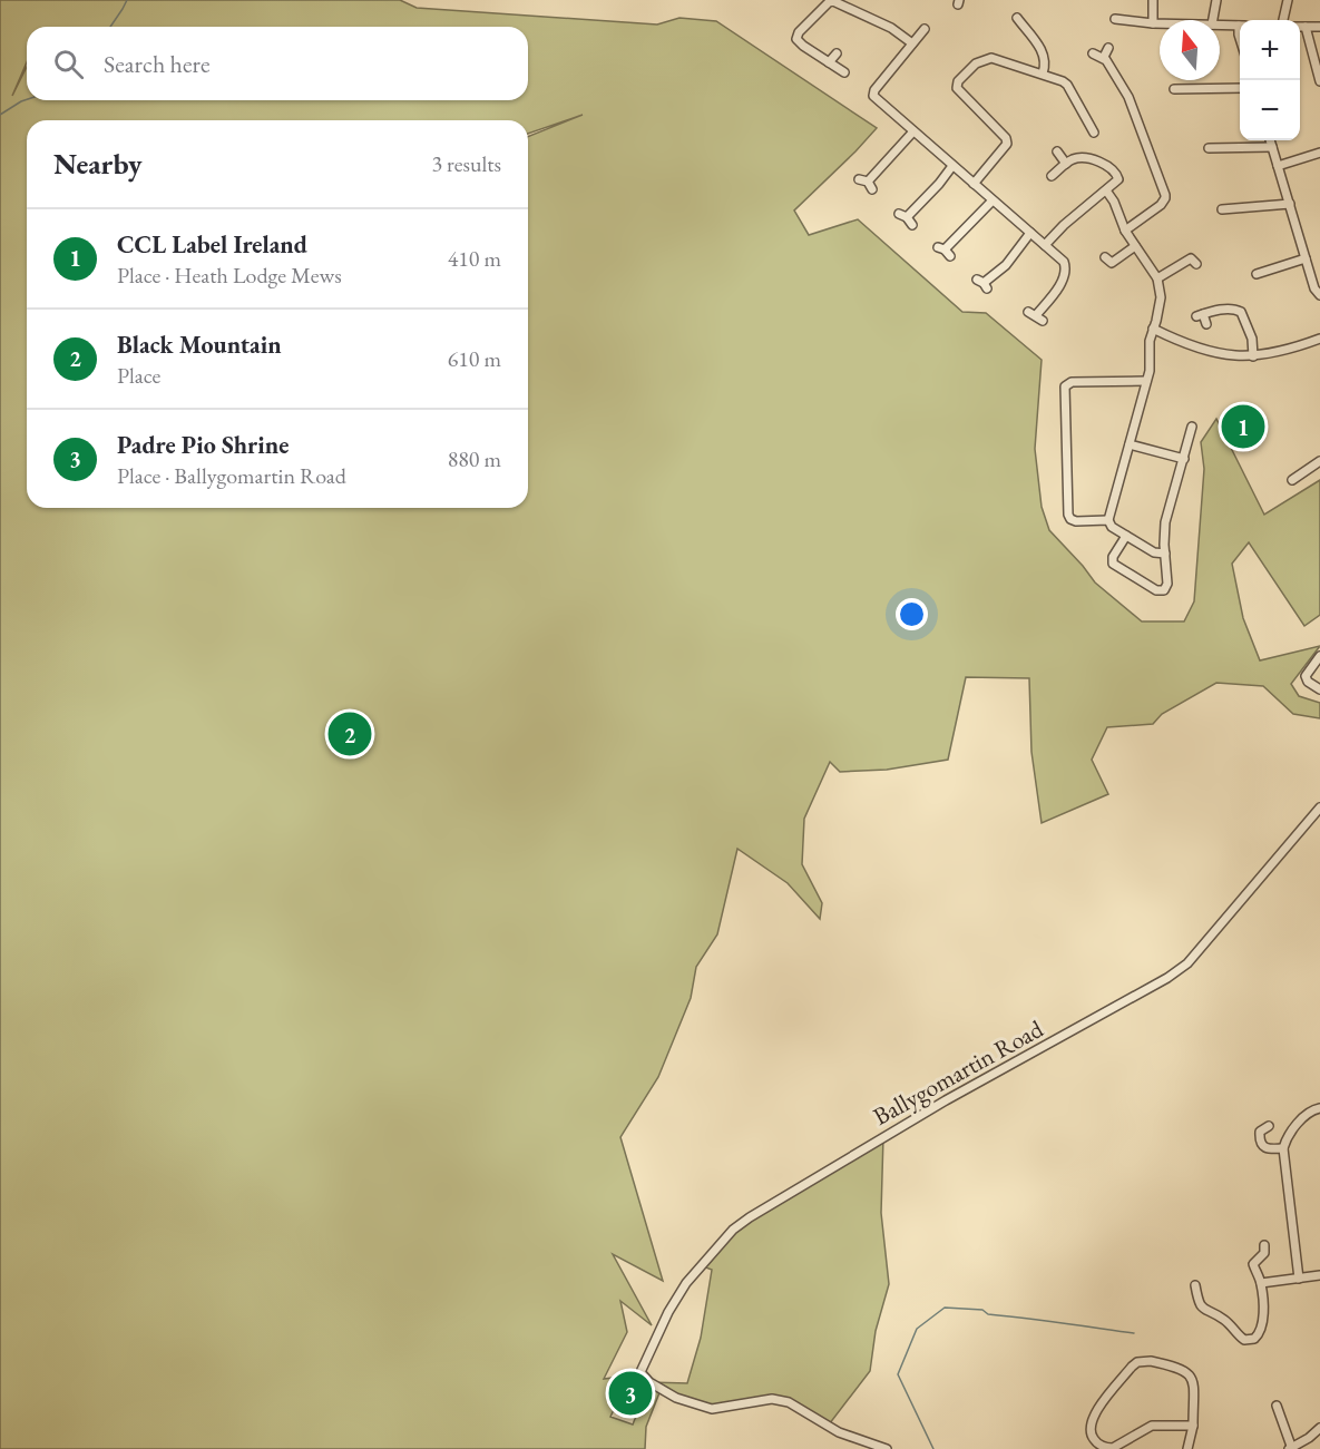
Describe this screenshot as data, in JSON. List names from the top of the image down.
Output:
{
  "streets": {
    "street": ["Ballygomartin Road"]
  },
  "north": "top",
  "page": {
    "map_buttons": ["+", "−"],
    "search": "Search here",
    "heading": ["Nearby", "3 results"],
    "list": [
      {
        "mark": "1",
        "name": "CCL Label Ireland",
        "note": "Place · Heath Lodge Mews",
        "value": "410 m"
      },
      {
        "mark": "2",
        "name": "Black Mountain",
        "note": "Place",
        "value": "610 m"
      },
      {
        "mark": "3",
        "name": "Padre Pio Shrine",
        "note": "Place · Ballygomartin Road",
        "value": "880 m"
      }
    ],
    "pins": ["1", "2", "3"]
  }
}
